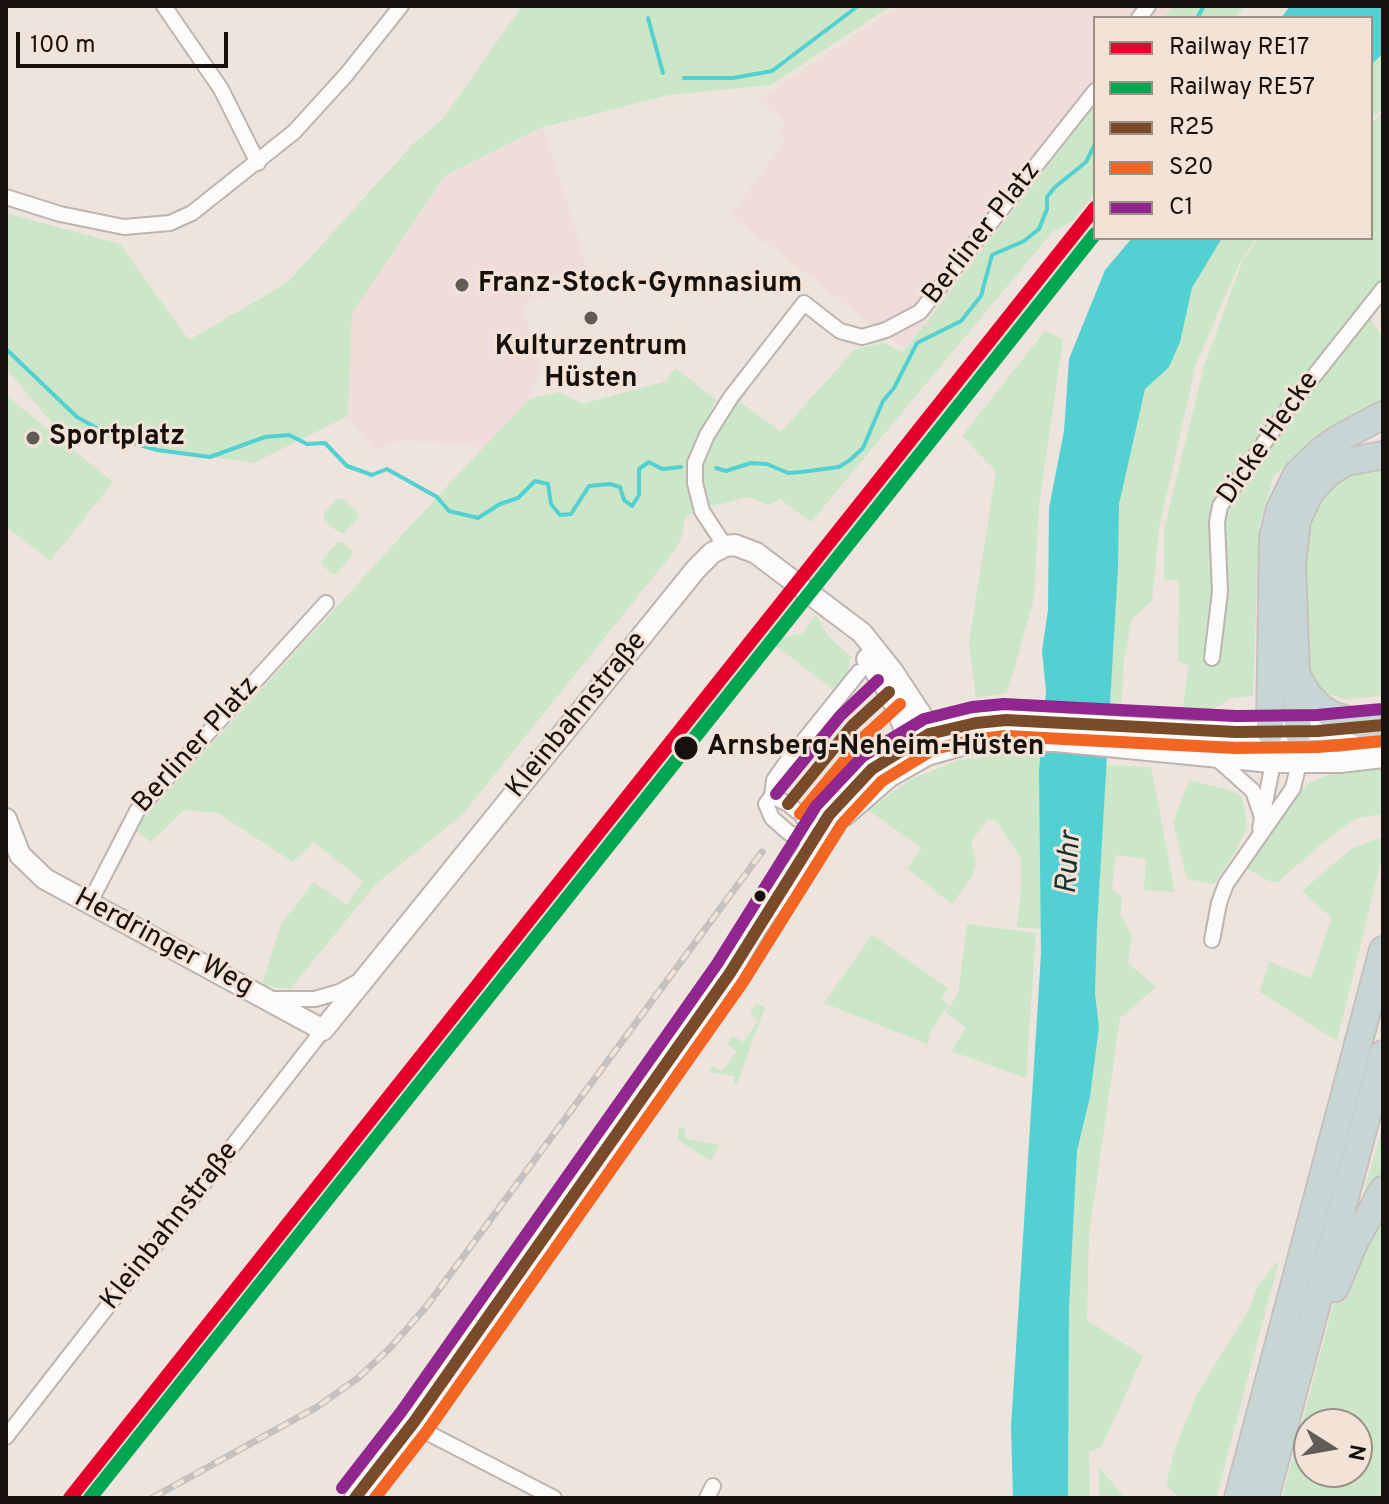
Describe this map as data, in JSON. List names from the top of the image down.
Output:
{
  "streets": {
    "main road": ["Kleinbahnstraße", "Herdringer Weg"],
    "street": ["Berliner Platz", "Dicke Hecke"]
  },
  "crossings": [
    ["Berliner Platz", "Kleinbahnstraße"],
    ["Berliner Platz", "Herdringer Weg"],
    ["Kleinbahnstraße", "Herdringer Weg"]
  ],
  "water": ["Ruhr"],
  "places": [
    "Franz-Stock-Gymnasium",
    "Kulturzentrum Hüsten",
    "Sportplatz",
    "Arnsberg-Neheim-Hüsten"
  ],
  "lines": [
    "rail line RE17",
    "rail line RE57",
    "transit line C1",
    "transit line R25",
    "transit line S20"
  ],
  "legend": [
    "Railway RE17",
    "Railway RE57",
    "R25",
    "S20",
    "C1"
  ],
  "scale_bar": "100 m",
  "north": "right"
}
